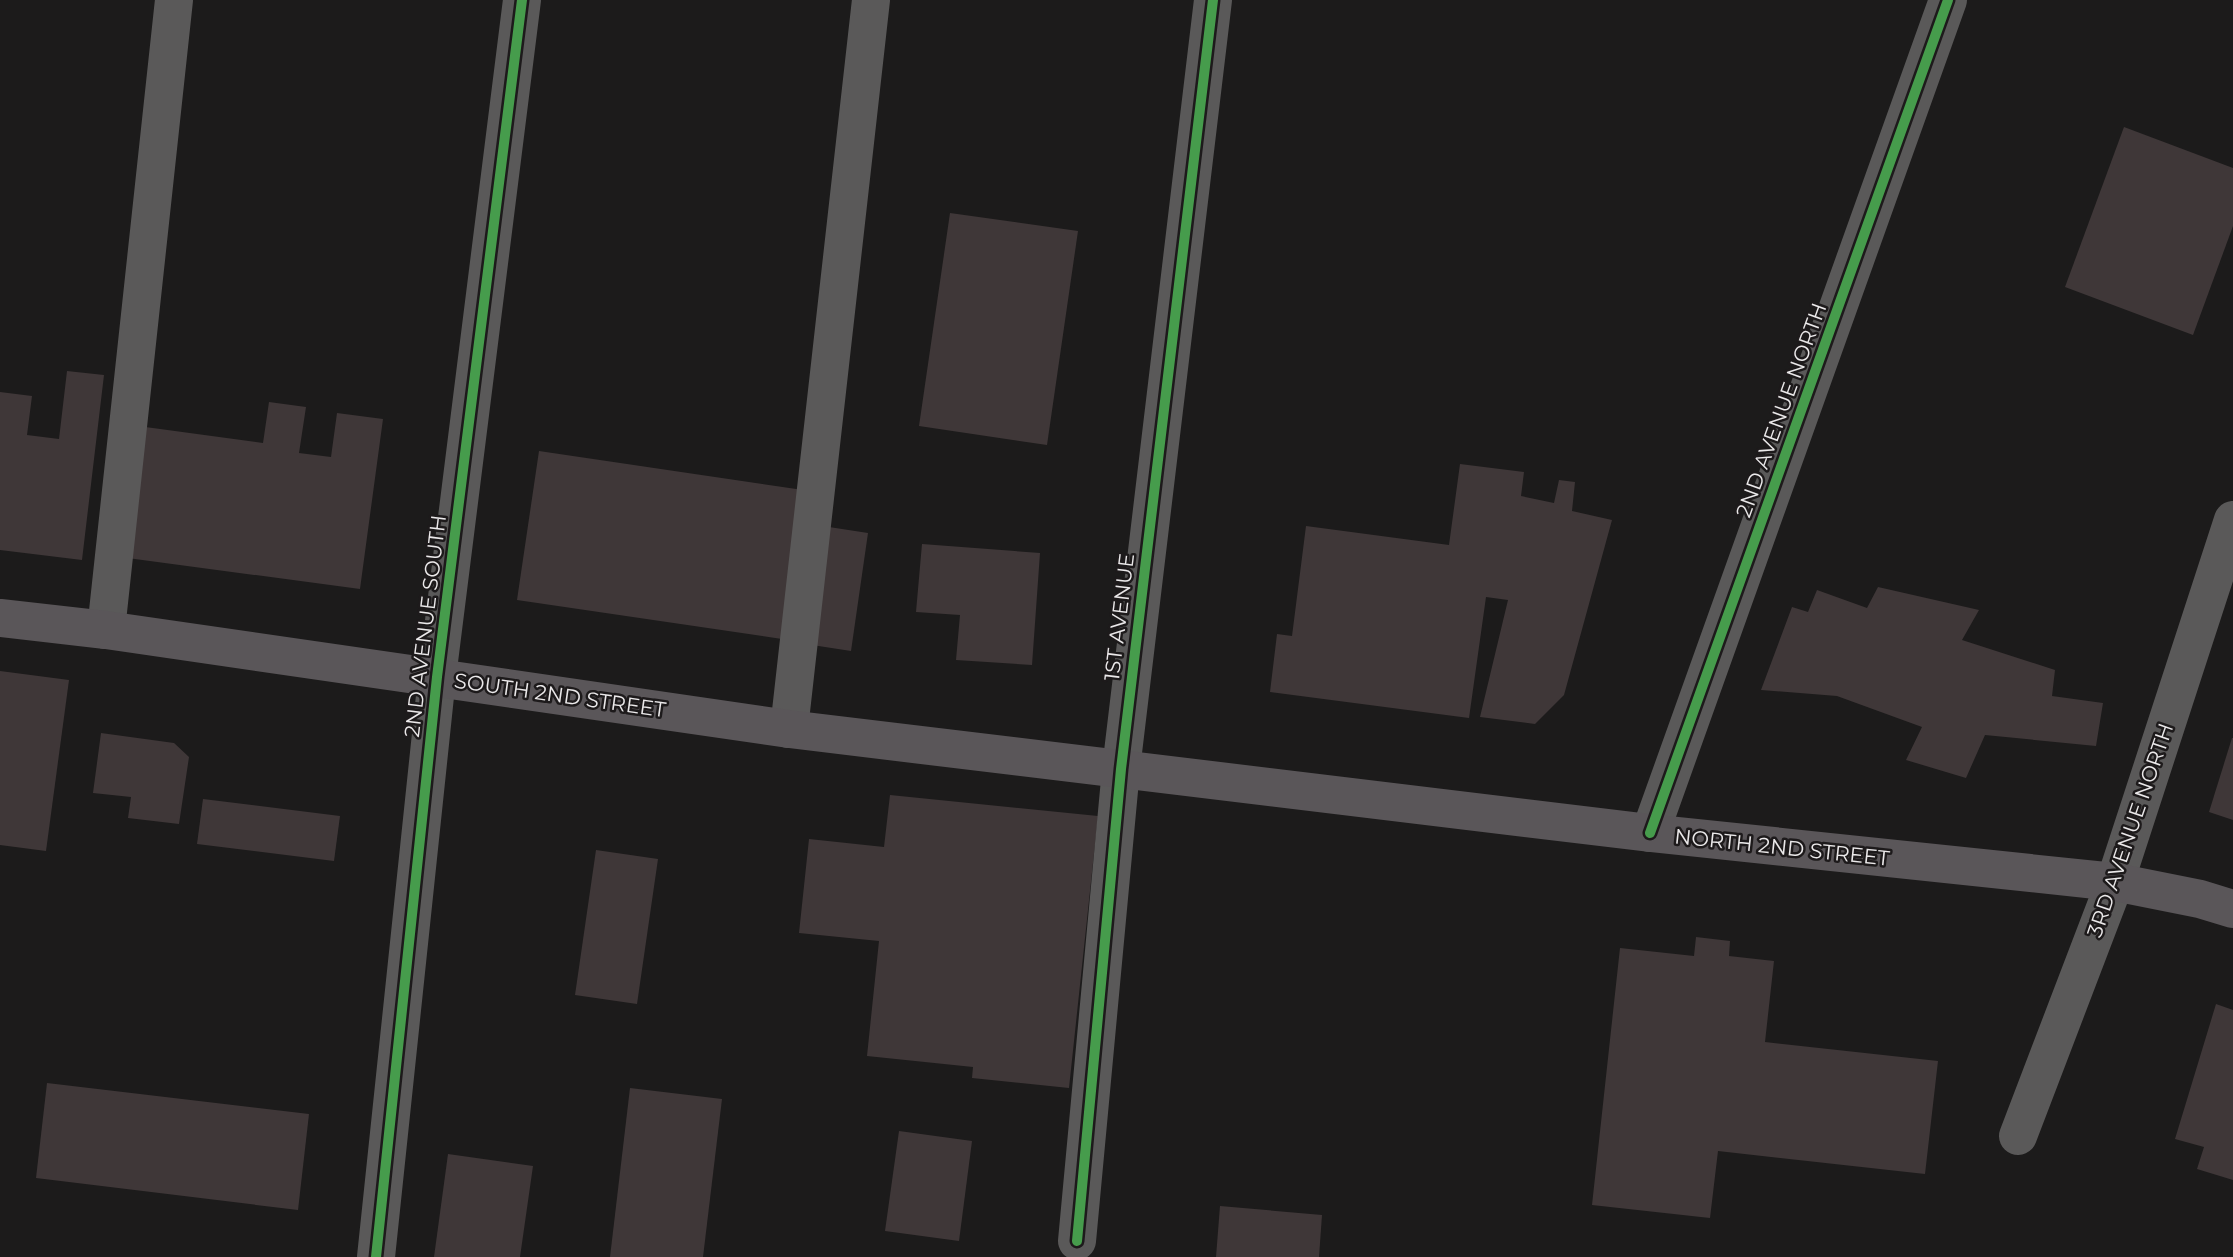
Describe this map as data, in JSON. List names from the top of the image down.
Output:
{
  "streets": {
    "main road": ["SOUTH 2ND STREET", "NORTH 2ND STREET"],
    "street": [
      "2ND AVENUE NORTH",
      "1ST AVENUE",
      "2ND AVENUE SOUTH",
      "3RD AVENUE NORTH"
    ]
  },
  "crossings": [
    ["2ND AVENUE NORTH", "NORTH 2ND STREET"],
    ["1ST AVENUE", "SOUTH 2ND STREET"],
    ["1ST AVENUE", "NORTH 2ND STREET"],
    ["2ND AVENUE SOUTH", "SOUTH 2ND STREET"],
    ["SOUTH 2ND STREET", "NORTH 2ND STREET"],
    ["3RD AVENUE NORTH", "NORTH 2ND STREET"]
  ]
}
